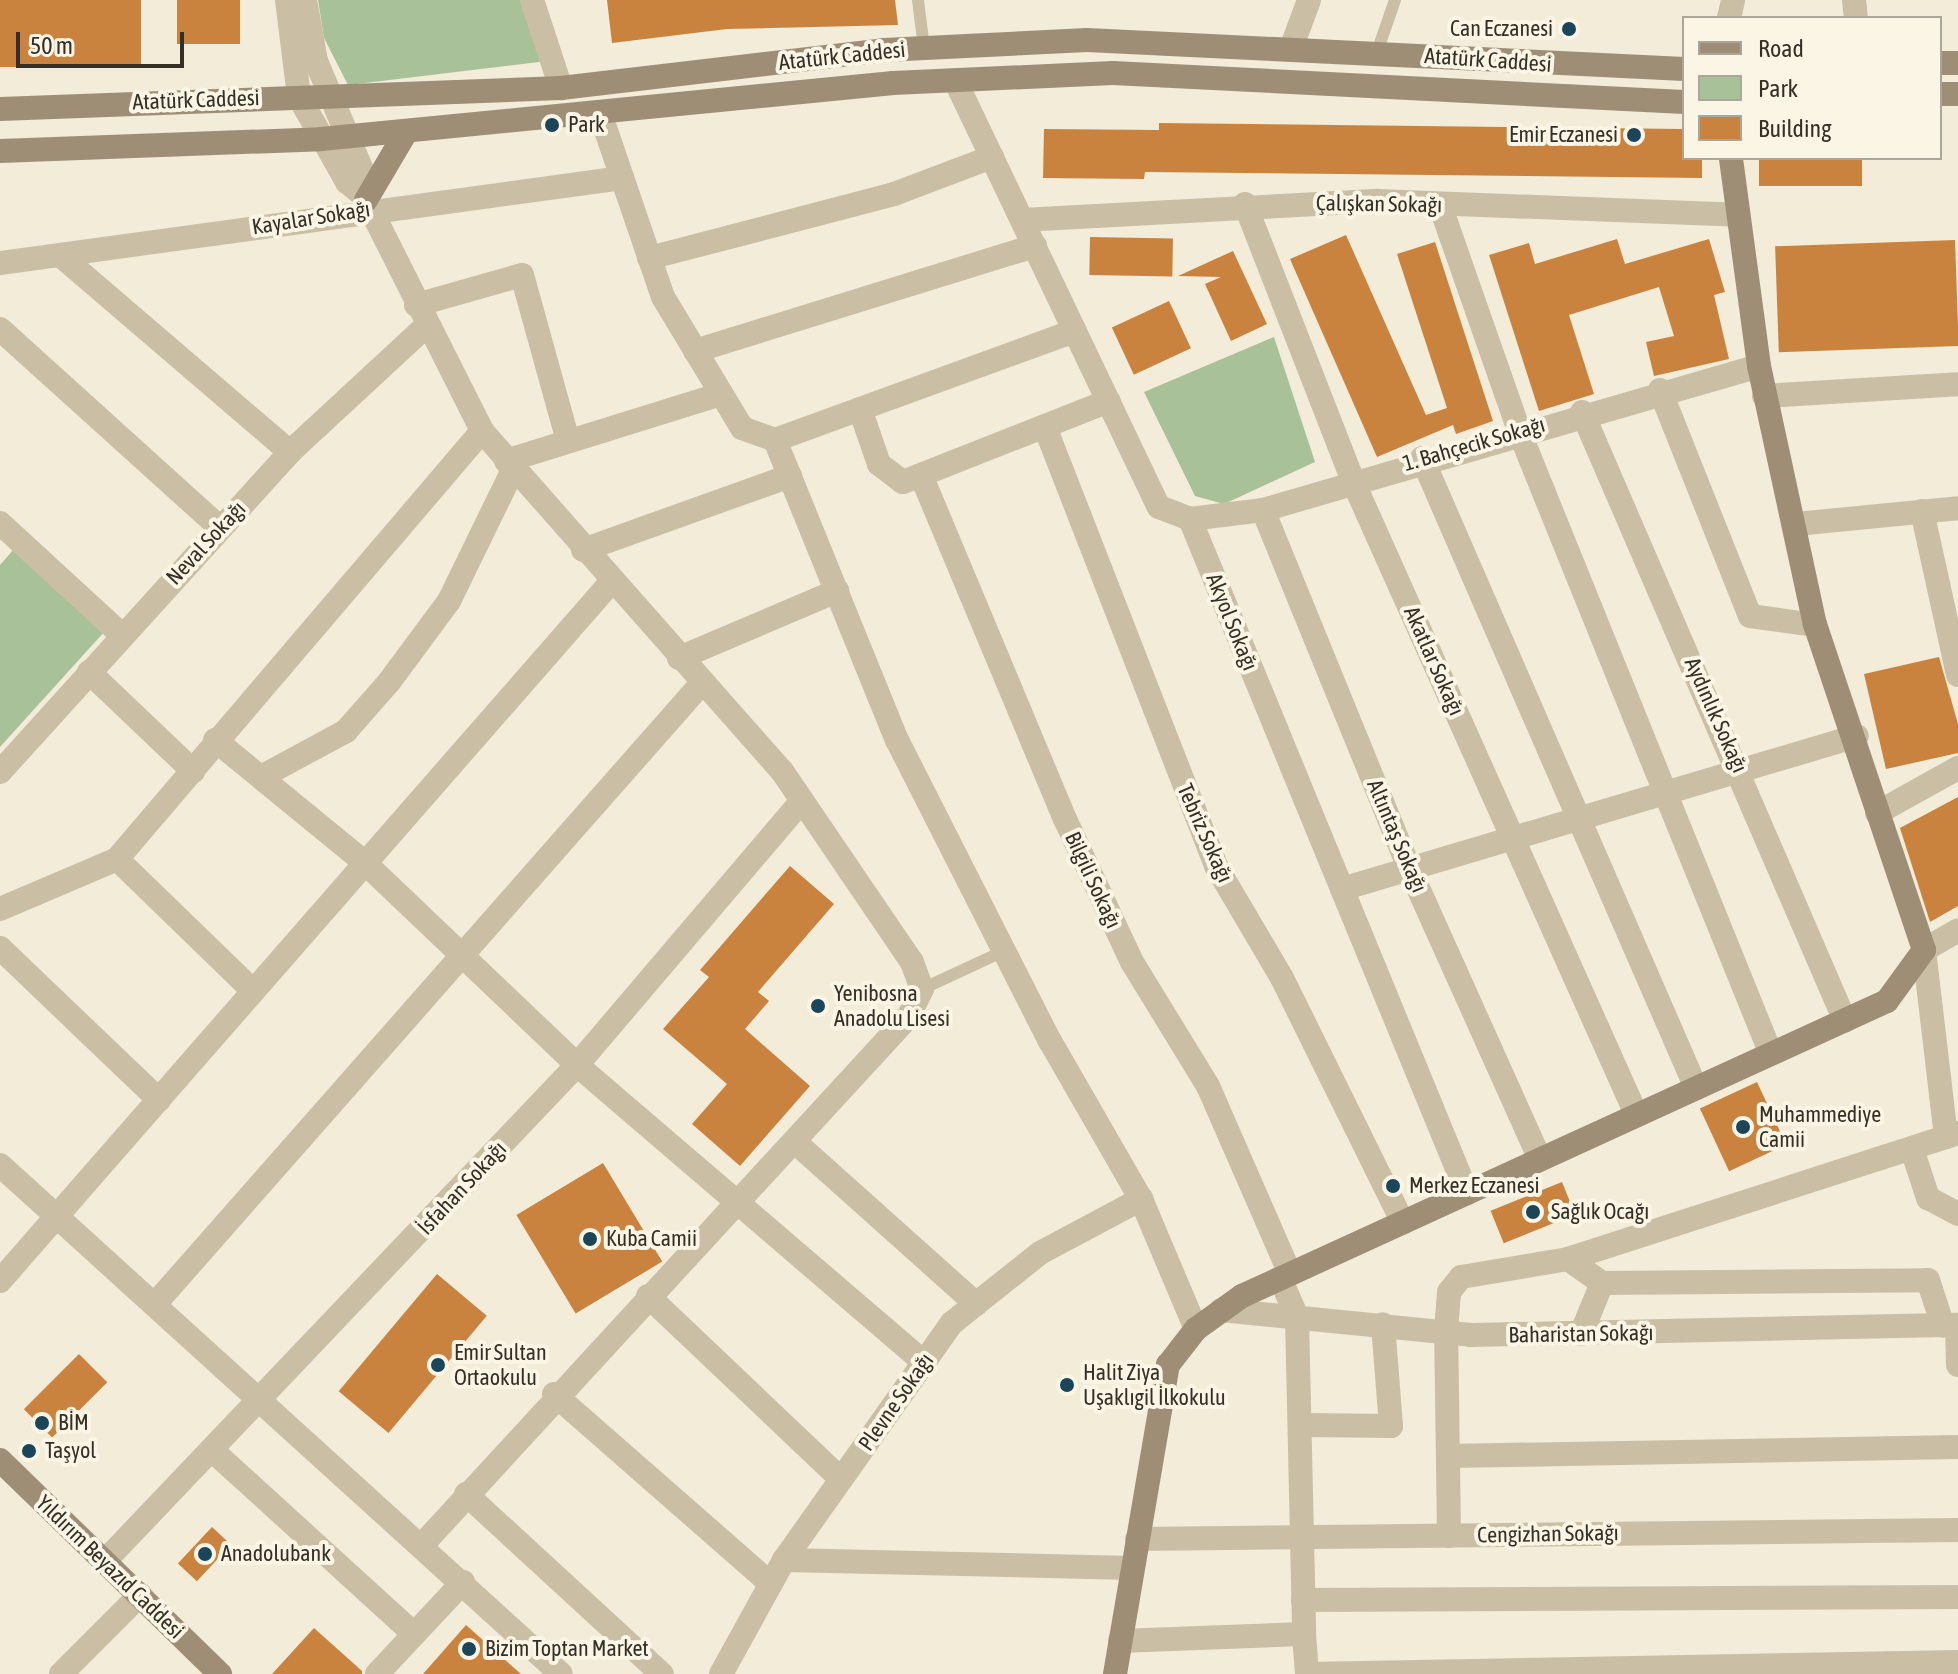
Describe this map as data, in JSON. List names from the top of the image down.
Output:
{
  "streets": {
    "main road": ["Atatürk Caddesi", "Yıldırım Beyazıd Caddesi"],
    "street": [
      "Çalışkan Sokağı",
      "Kayalar Sokağı",
      "1. Bahçecik Sokağı",
      "Neval Sokağı",
      "Akyol Sokağı",
      "Akatlar Sokağı",
      "Aydınlık Sokağı",
      "Tebriz Sokağı",
      "Altıntaş Sokağı",
      "Bilgili Sokağı",
      "İsfahan Sokağı",
      "Baharistan Sokağı",
      "Plevne Sokağı",
      "Cengizhan Sokağı"
    ]
  },
  "crossings": [
    ["Çalışkan Sokağı", "Akatlar Sokağı"],
    ["1. Bahçecik Sokağı", "Akyol Sokağı"],
    ["1. Bahçecik Sokağı", "Akatlar Sokağı"],
    ["1. Bahçecik Sokağı", "Aydınlık Sokağı"],
    ["1. Bahçecik Sokağı", "Altıntaş Sokağı"],
    ["Bilgili Sokağı", "Baharistan Sokağı"],
    ["İsfahan Sokağı", "Yıldırım Beyazıd Caddesi"]
  ],
  "places": [
    "Can Eczanesi",
    "Park",
    "Emir Eczanesi",
    "Yenibosna Anadolu Lisesi",
    "Muhammediye Camii",
    "Merkez Eczanesi",
    "Sağlık Ocağı",
    "Kuba Camii",
    "Emir Sultan Ortaokulu",
    "Halit Ziya Uşaklıgil İlkokulu",
    "BİM",
    "Taşyol",
    "Anadolubank",
    "Bizim Toptan Market"
  ],
  "legend": ["Road", "Park", "Building"],
  "scale_bar": "50 m"
}
